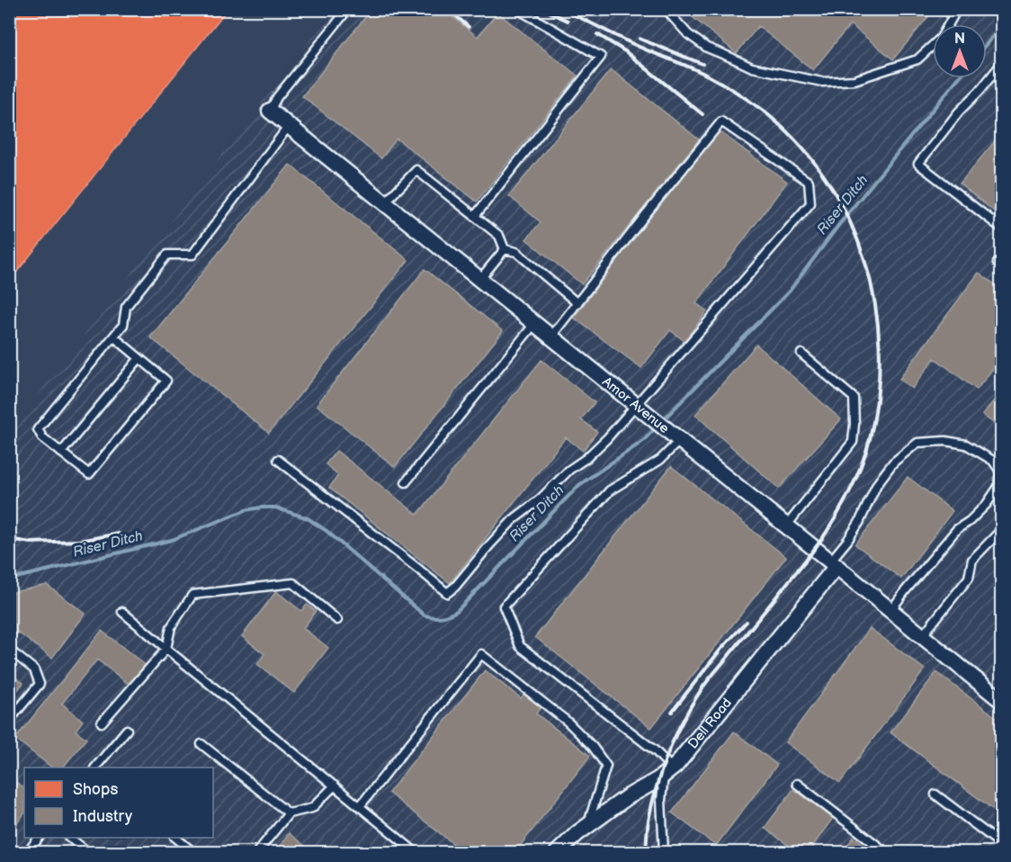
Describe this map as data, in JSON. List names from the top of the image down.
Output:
{
  "streets": {
    "street": ["Amor Avenue", "Dell Road"]
  },
  "crossings": [
    ["Amor Avenue", "Dell Road"]
  ],
  "water": ["Riser Ditch"],
  "legend": ["Shops", "Industry"],
  "north": "top"
}
